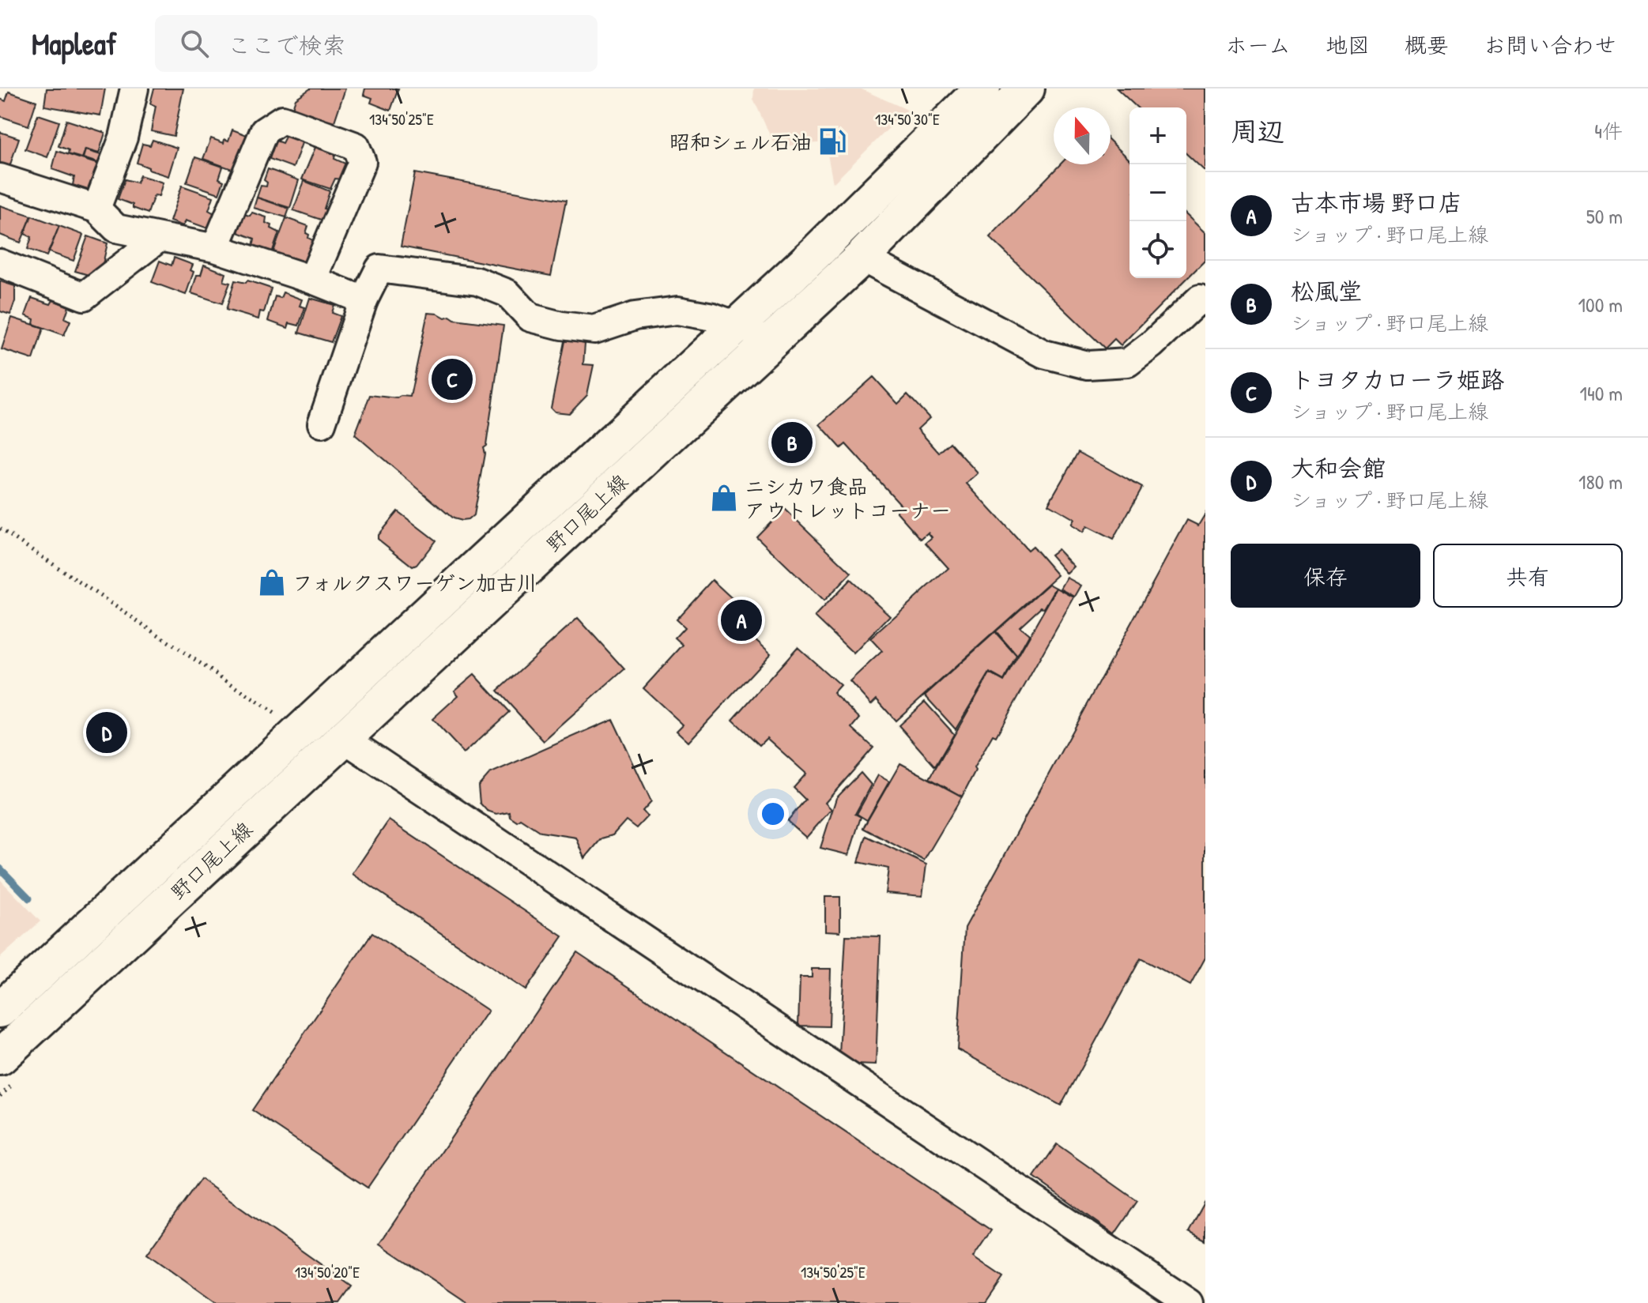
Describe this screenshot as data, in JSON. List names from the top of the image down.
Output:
{
  "streets": {
    "main road": ["野口尾上線"]
  },
  "places": {
    "fuel station": ["昭和シェル石油"],
    "shop": ["ニシカワ食品 アウトレットコーナー", "フォルクスワーゲン加古川"]
  },
  "north": "top",
  "page": {
    "header": "Mapleaf",
    "search": "ここで検索",
    "nav": [
      "ホーム",
      "地図",
      "概要",
      "お問い合わせ"
    ],
    "heading": ["周辺", "4件"],
    "map_buttons": ["+", "−"],
    "list": [
      {
        "mark": "A",
        "name": "古本市場 野口店",
        "note": "ショップ · 野口尾上線",
        "value": "50 m"
      },
      {
        "mark": "B",
        "name": "松風堂",
        "note": "ショップ · 野口尾上線",
        "value": "100 m"
      },
      {
        "mark": "C",
        "name": "トヨタカローラ姫路",
        "note": "ショップ · 野口尾上線",
        "value": "140 m"
      },
      {
        "mark": "D",
        "name": "大和会館",
        "note": "ショップ · 野口尾上線",
        "value": "180 m"
      }
    ],
    "pins": [
      "C",
      "B",
      "A",
      "D"
    ],
    "buttons": ["保存", "共有"]
  },
  "coordinates": ["134°50'25\"E", "134°50'30\"E", "134°50'20\"E"]
}
